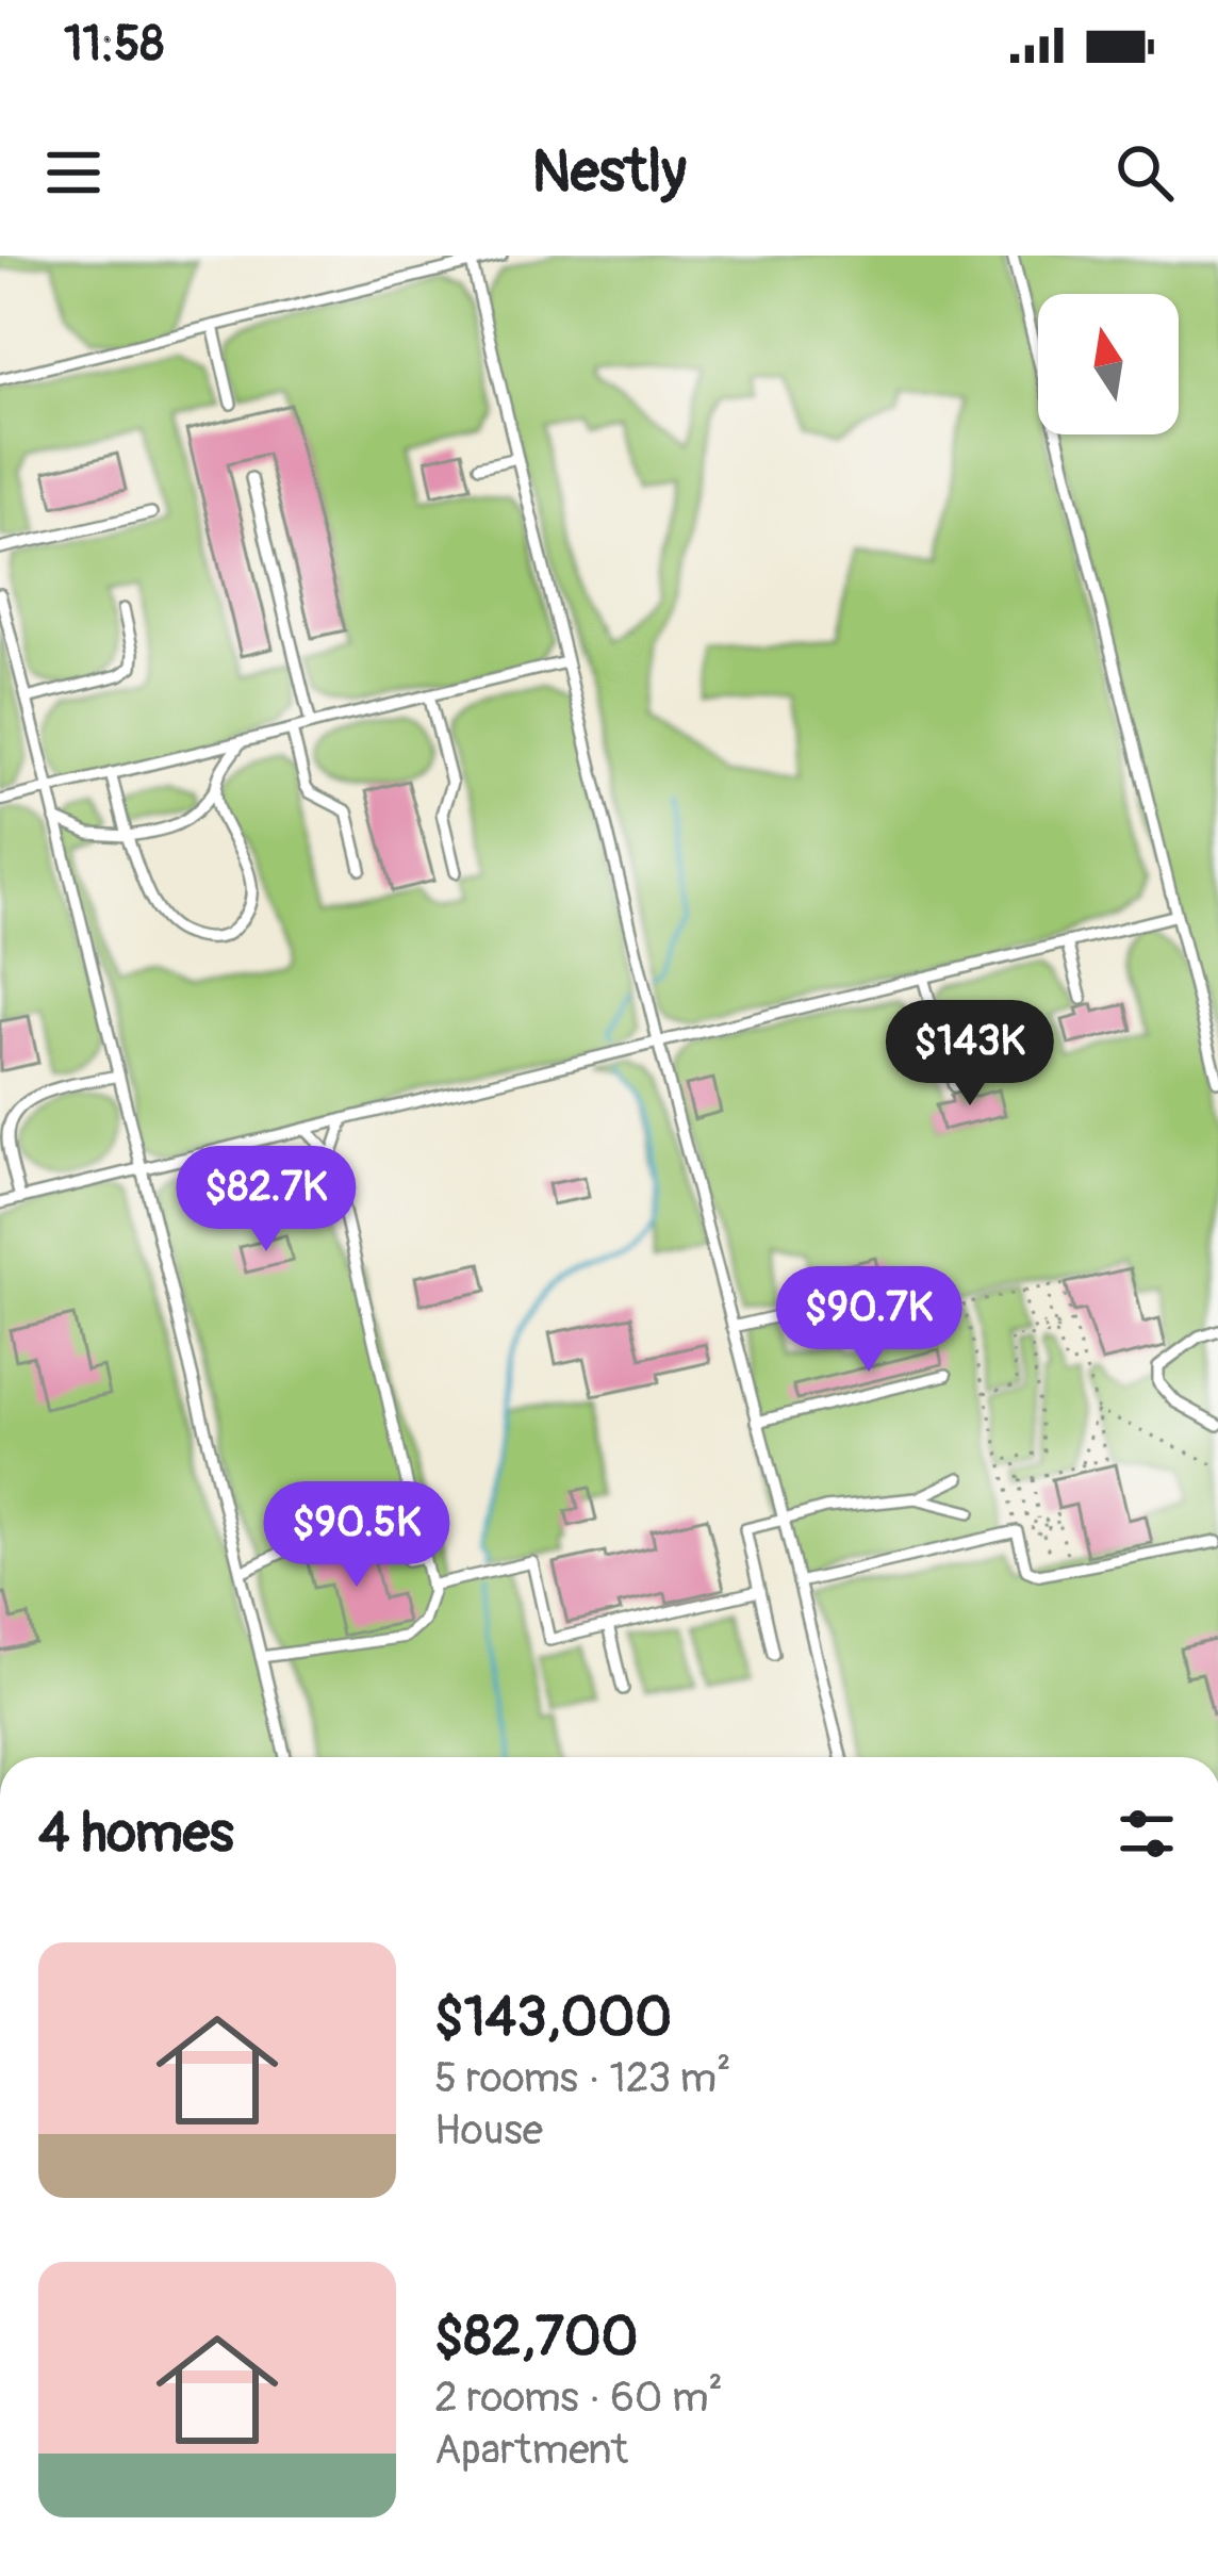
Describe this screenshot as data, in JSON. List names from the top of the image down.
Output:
{
  "north": "top",
  "page": {
    "status": "11:58",
    "header": "Nestly",
    "price": [
      "$143K",
      "$82.7K",
      "$90.7K",
      "$90.5K"
    ],
    "heading": "4 homes",
    "list": [
      {
        "name": "$143,000",
        "note": "5 rooms · 123 m² · House"
      },
      {
        "name": "$82,700",
        "note": "2 rooms · 60 m² · Apartment"
      }
    ]
  }
}
